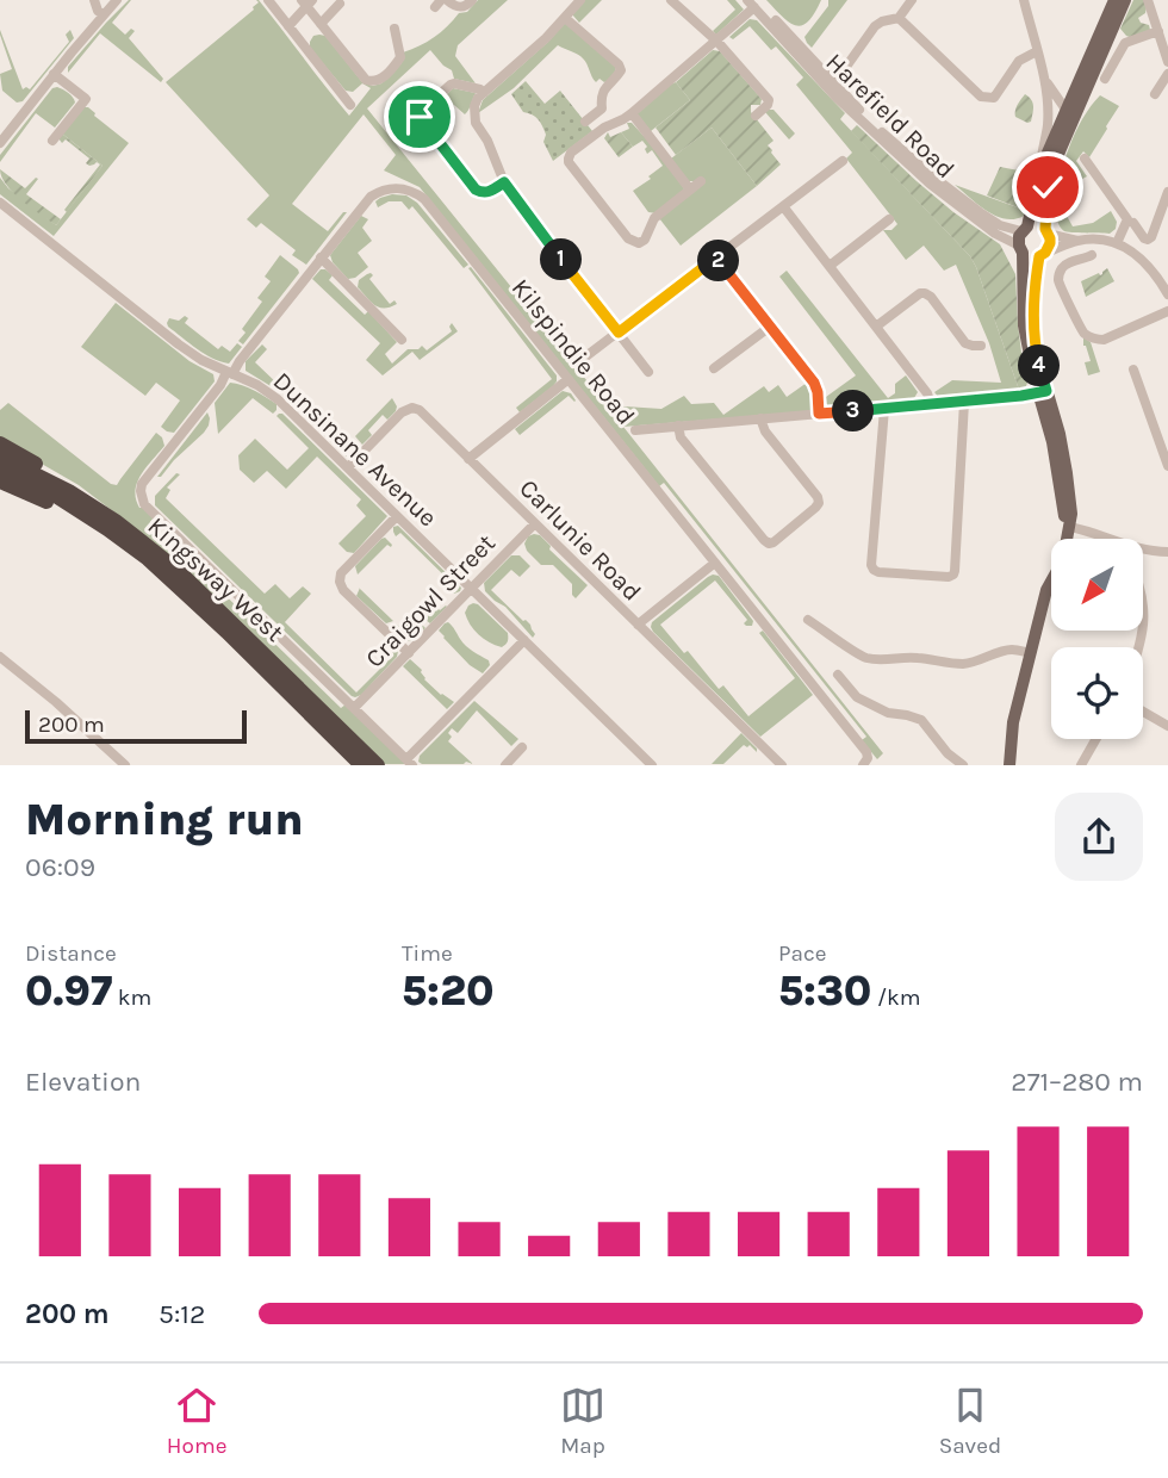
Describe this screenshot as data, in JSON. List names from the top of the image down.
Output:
{
  "streets": {
    "highway": ["Kingsway West"],
    "street": [
      "Harefield Road",
      "Kilspindie Road",
      "Dunsinane Avenue",
      "Carlunie Road",
      "Craigowl Street"
    ]
  },
  "crossings": [
    ["Kilspindie Road", "Dunsinane Avenue"],
    ["Kilspindie Road", "Craigowl Street"],
    ["Dunsinane Avenue", "Carlunie Road"],
    ["Dunsinane Avenue", "Craigowl Street"],
    ["Carlunie Road", "Craigowl Street"]
  ],
  "scale_bar": "200 m",
  "north": "bottom left",
  "page": {
    "pins": [
      "1",
      "2",
      "4",
      "3"
    ],
    "scale": "200 m",
    "heading": ["Morning run", "06:09"],
    "stats": [
      ["Distance", "0.97 km"],
      ["Time", "5:20"],
      ["Pace", "5:30 /km"]
    ],
    "chart": ["Elevation", "271–280 m"],
    "list": [
      {
        "name": "200 m",
        "note": "5:12"
      }
    ],
    "tabs": ["Home", "Map", "Saved"]
  }
}
